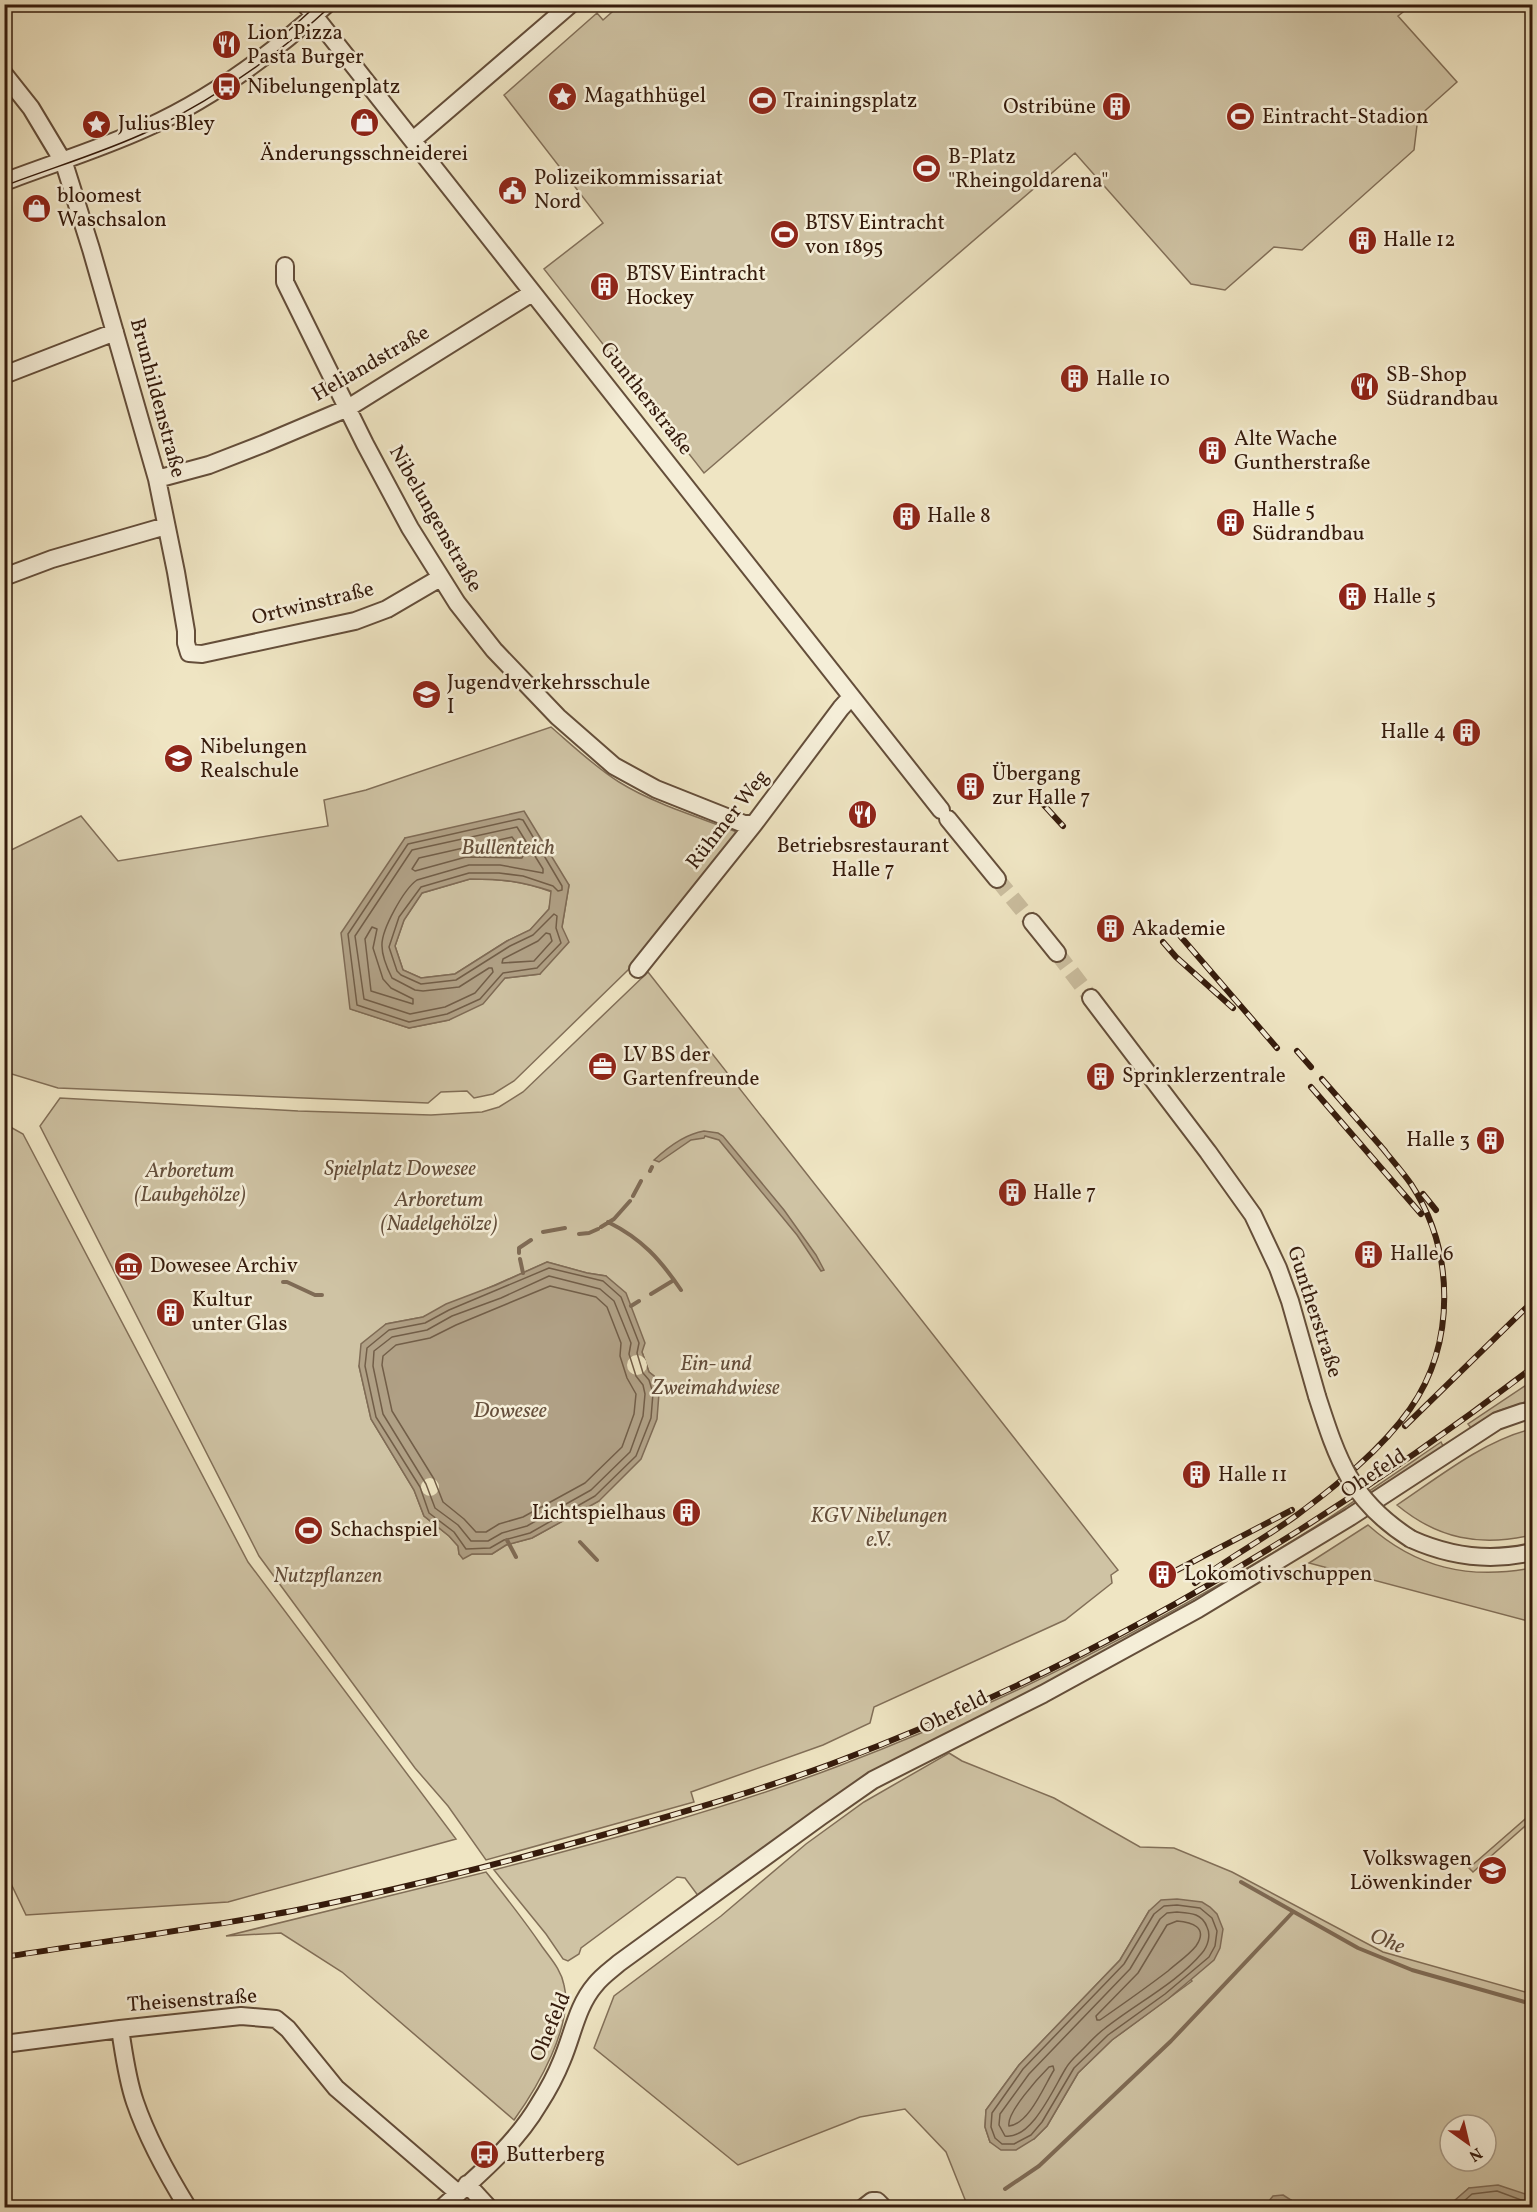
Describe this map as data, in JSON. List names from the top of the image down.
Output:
{
  "streets": {
    "street": [
      "Heliandstraße",
      "Brunhildenstraße",
      "Guntherstraße",
      "Nibelungenstraße",
      "Ortwinstraße",
      "Rühmer Weg",
      "Ohefeld",
      "Theisenstraße"
    ]
  },
  "crossings": [
    ["Heliandstraße", "Brunhildenstraße"],
    ["Heliandstraße", "Guntherstraße"],
    ["Heliandstraße", "Nibelungenstraße"],
    ["Brunhildenstraße", "Ortwinstraße"],
    ["Guntherstraße", "Rühmer Weg"],
    ["Nibelungenstraße", "Ortwinstraße"],
    ["Nibelungenstraße", "Rühmer Weg"],
    ["Ohefeld", "Theisenstraße"]
  ],
  "water": ["Bullenteich", "Dowesee", "Ohe"],
  "parks": [
    "Spielplatz Dowesee",
    "Arboretum (Laubgehölze)",
    "Arboretum (Nadelgehölze)",
    "Ein- und Zweimahdwiese",
    "KGV Nibelungen e.V.",
    "Nutzpflanzen"
  ],
  "places": {
    "restaurant": ["Lion Pizza Pasta Burger", "SB-Shop Südrandbau", "Betriebsrestaurant Halle 7"],
    "bus stop": ["Nibelungenplatz", "Butterberg"],
    "place": ["Magathhügel", "Julius Bley"],
    "sports": [
      "Trainingsplatz",
      "Eintracht-Stadion",
      "B-Platz \"Rheingoldarena\"",
      "BTSV Eintracht von 1895",
      "Schachspiel"
    ],
    "building": [
      "Ostribüne",
      "Halle 12",
      "BTSV Eintracht Hockey",
      "Halle 10",
      "Alte Wache Guntherstraße",
      "Halle 8",
      "Halle 5 Südrandbau",
      "Halle 5",
      "Halle 4",
      "Übergang zur Halle 7",
      "Akademie",
      "Sprinklerzentrale",
      "Halle 3",
      "Halle 7",
      "Halle 6",
      "Kultur unter Glas",
      "Halle 11",
      "Lichtspielhaus",
      "Lokomotivschuppen"
    ],
    "shop": ["Änderungsschneiderei", "bloomest Waschsalon"],
    "public building": ["Polizeikommissariat Nord"],
    "school or university": ["Jugendverkehrsschule I", "Nibelungen Realschule", "Volkswagen Löwenkinder"],
    "office": ["LV BS der Gartenfreunde"],
    "museum": ["Dowesee Archiv"]
  },
  "north": "bottom right"
}
